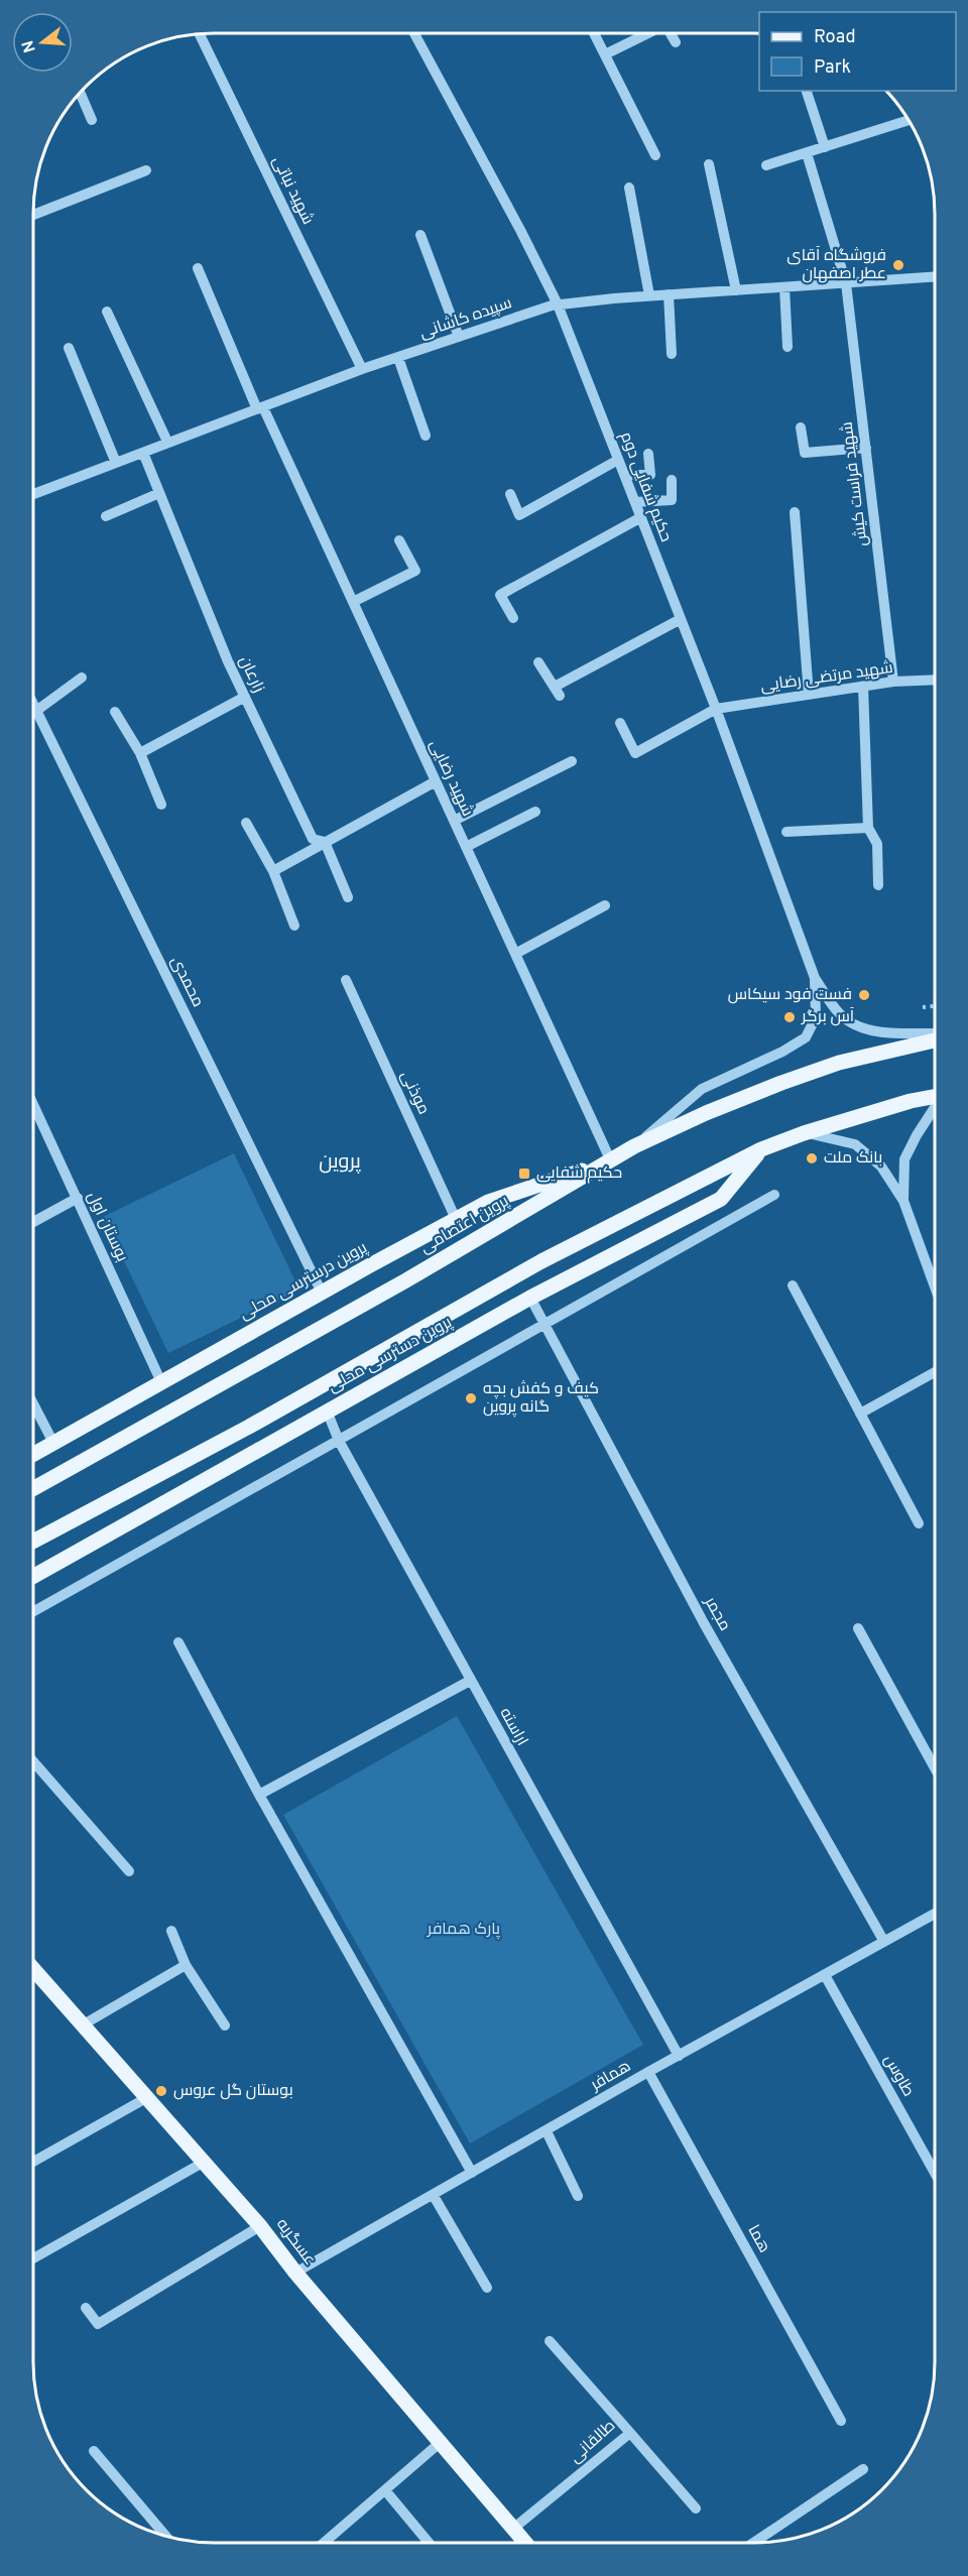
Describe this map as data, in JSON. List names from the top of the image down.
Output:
{
  "streets": {
    "main road": [
      "پروین اعتصامی",
      "پروین درسترسی محلی",
      "پروین دسترسی محلی",
      "عسگریه"
    ],
    "street": [
      "شهید نباتی",
      "سپیده کاشانی",
      "شهید فراست کیش",
      "حکیم شفایی دوم",
      "زارعان",
      "شهید مرتضی رضایی",
      "شهید رضایی",
      "محمدی",
      "موذنی",
      "بوستان اول",
      "مجمر",
      "اراسته",
      "همافر",
      "طاوس",
      "هما",
      "طالقانی"
    ]
  },
  "crossings": [
    ["شهید نباتی", "سپیده کاشانی"],
    ["سپیده کاشانی", "شهید فراست کیش"],
    ["سپیده کاشانی", "حکیم شفایی دوم"],
    ["سپیده کاشانی", "زارعان"],
    ["سپیده کاشانی", "شهید رضایی"],
    ["شهید فراست کیش", "شهید مرتضی رضایی"],
    ["حکیم شفایی دوم", "شهید مرتضی رضایی"],
    ["شهید رضایی", "پروین اعتصامی"],
    ["شهید رضایی", "پروین درسترسی محلی"],
    ["محمدی", "پروین درسترسی محلی"],
    ["موذنی", "پروین درسترسی محلی"],
    ["پروین اعتصامی", "پروین درسترسی محلی"],
    ["بوستان اول", "پروین درسترسی محلی"],
    ["پروین دسترسی محلی", "مجمر"],
    ["پروین دسترسی محلی", "اراسته"],
    ["مجمر", "همافر"],
    ["اراسته", "همافر"],
    ["همافر", "طاوس"],
    ["همافر", "هما"],
    ["همافر", "عسگریه"],
    ["عسگریه", "طالقانی"]
  ],
  "districts": ["پروین"],
  "parks": ["پارک همافر"],
  "places": {
    "other": [
      "فروشگاه آقای عطر اصفهان",
      "فست فود سیکاس",
      "آس برگر",
      "بانک ملت",
      "کیف و کفش بچه گانه پروین",
      "بوستان گل عروس"
    ],
    "transit": ["حکیم شفایی"]
  },
  "legend": ["Road", "Park"],
  "north": "left"
}
